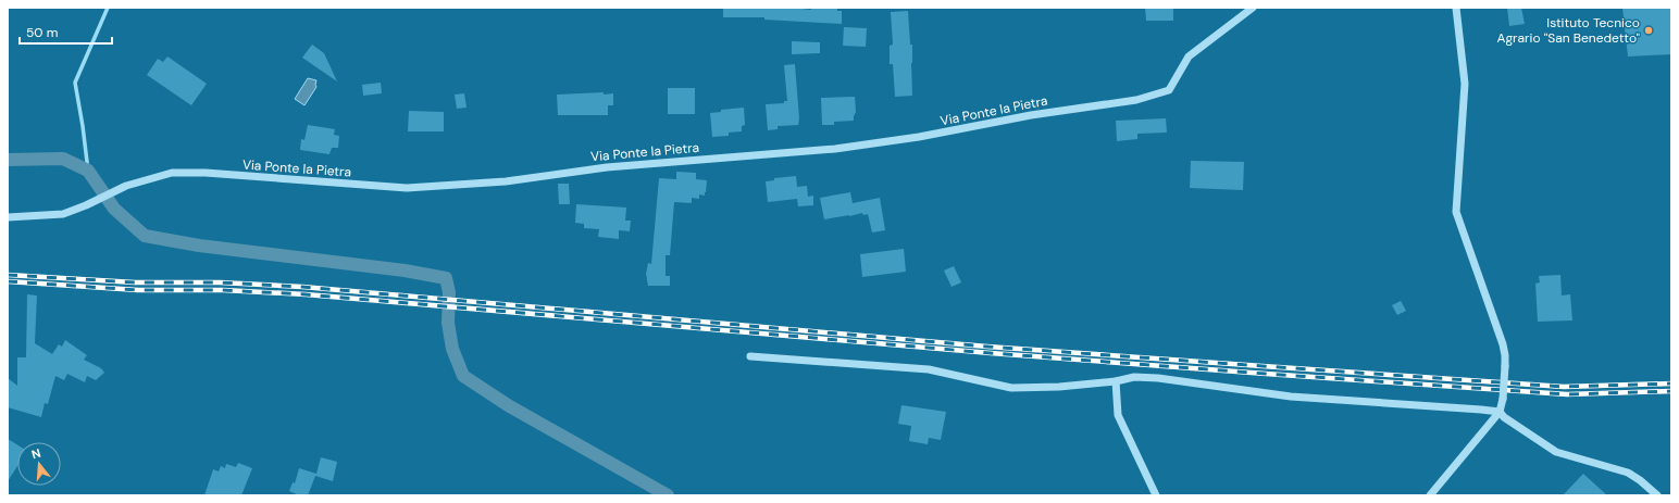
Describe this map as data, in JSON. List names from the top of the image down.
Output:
{
  "streets": {
    "street": ["Via Ponte la Pietra"]
  },
  "places": ["Istituto Tecnico Agrario \"San Benedetto\""],
  "scale_bar": "50 m",
  "north": "top"
}
